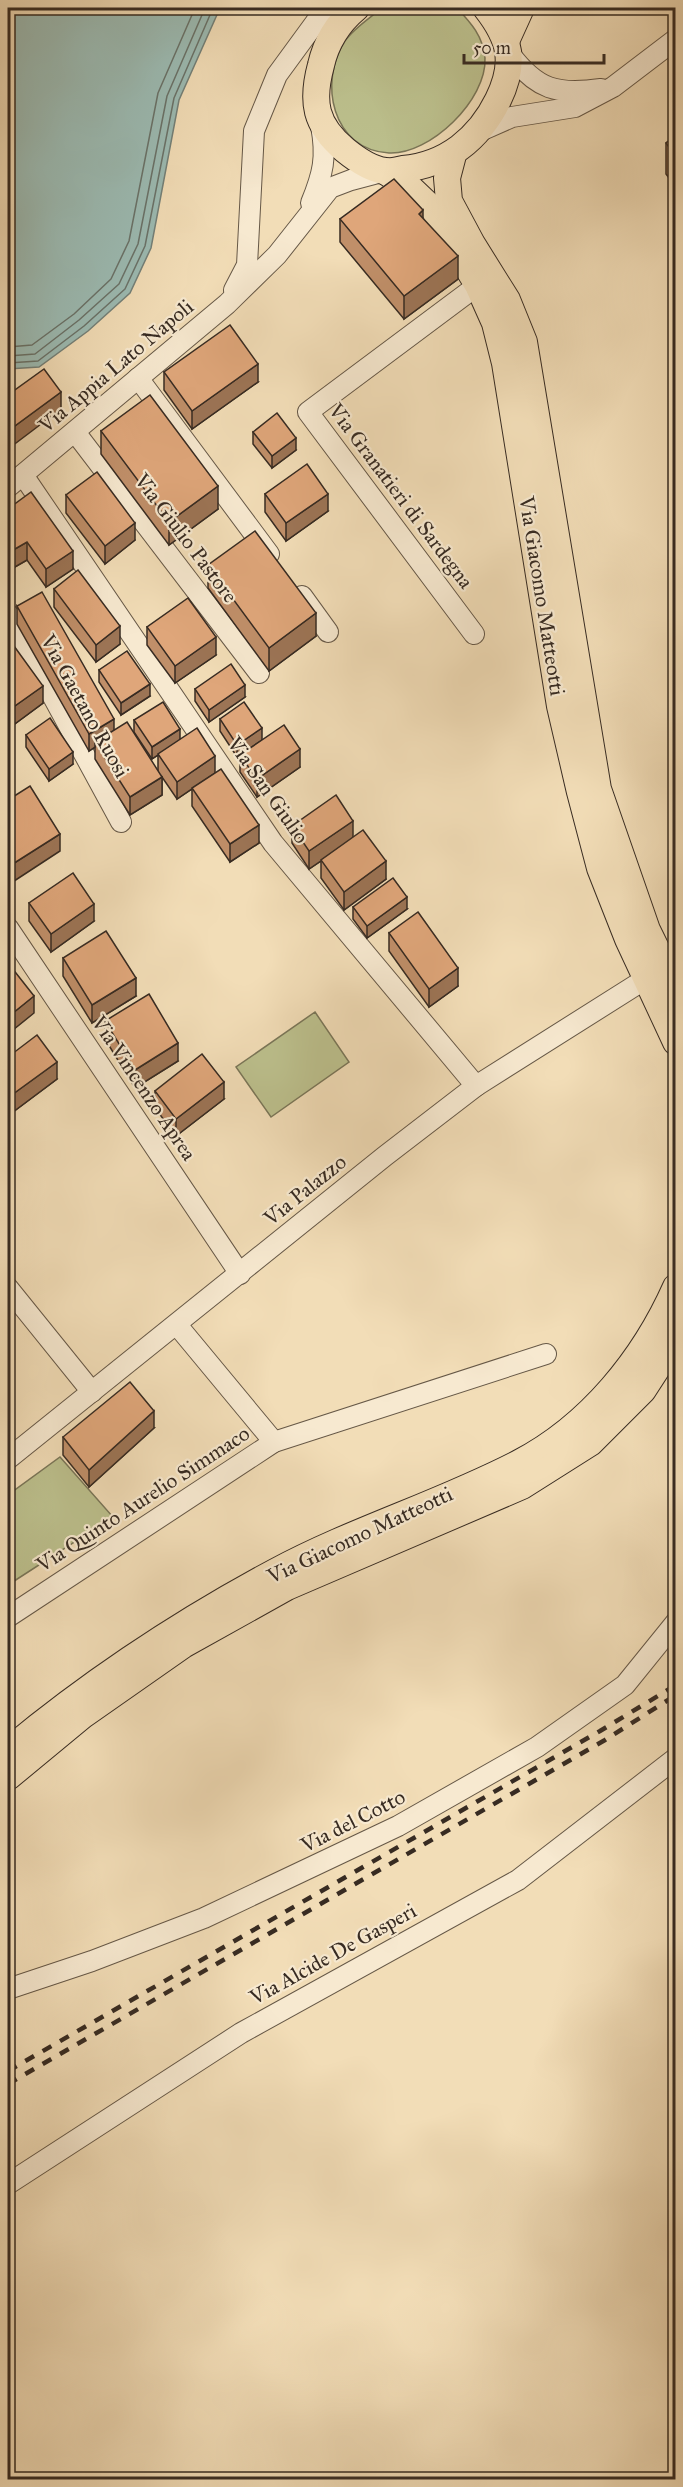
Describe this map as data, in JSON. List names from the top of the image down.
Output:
{
  "streets": {
    "main road": ["Via Giacomo Matteotti"],
    "street": [
      "Via Appia Lato Napoli",
      "Via Granatieri di Sardegna",
      "Via Giulio Pastore",
      "Via Gaetano Ruosi",
      "Via San Giulio",
      "Via Vincenzo Aprea",
      "Via Palazzo",
      "Via Quinto Aurelio Simmaco",
      "Via del Cotto",
      "Via Alcide De Gasperi"
    ]
  },
  "crossings": [
    ["Via Appia Lato Napoli", "Via Giulio Pastore"],
    ["Via Appia Lato Napoli", "Via Giacomo Matteotti"],
    ["Via Appia Lato Napoli", "Via San Giulio"],
    ["Via Granatieri di Sardegna", "Via Giacomo Matteotti"],
    ["Via Giacomo Matteotti", "Via Palazzo"],
    ["Via San Giulio", "Via Palazzo"],
    ["Via Vincenzo Aprea", "Via Palazzo"],
    ["Via Palazzo", "Via Quinto Aurelio Simmaco"]
  ],
  "scale_bar": "50 m"
}
